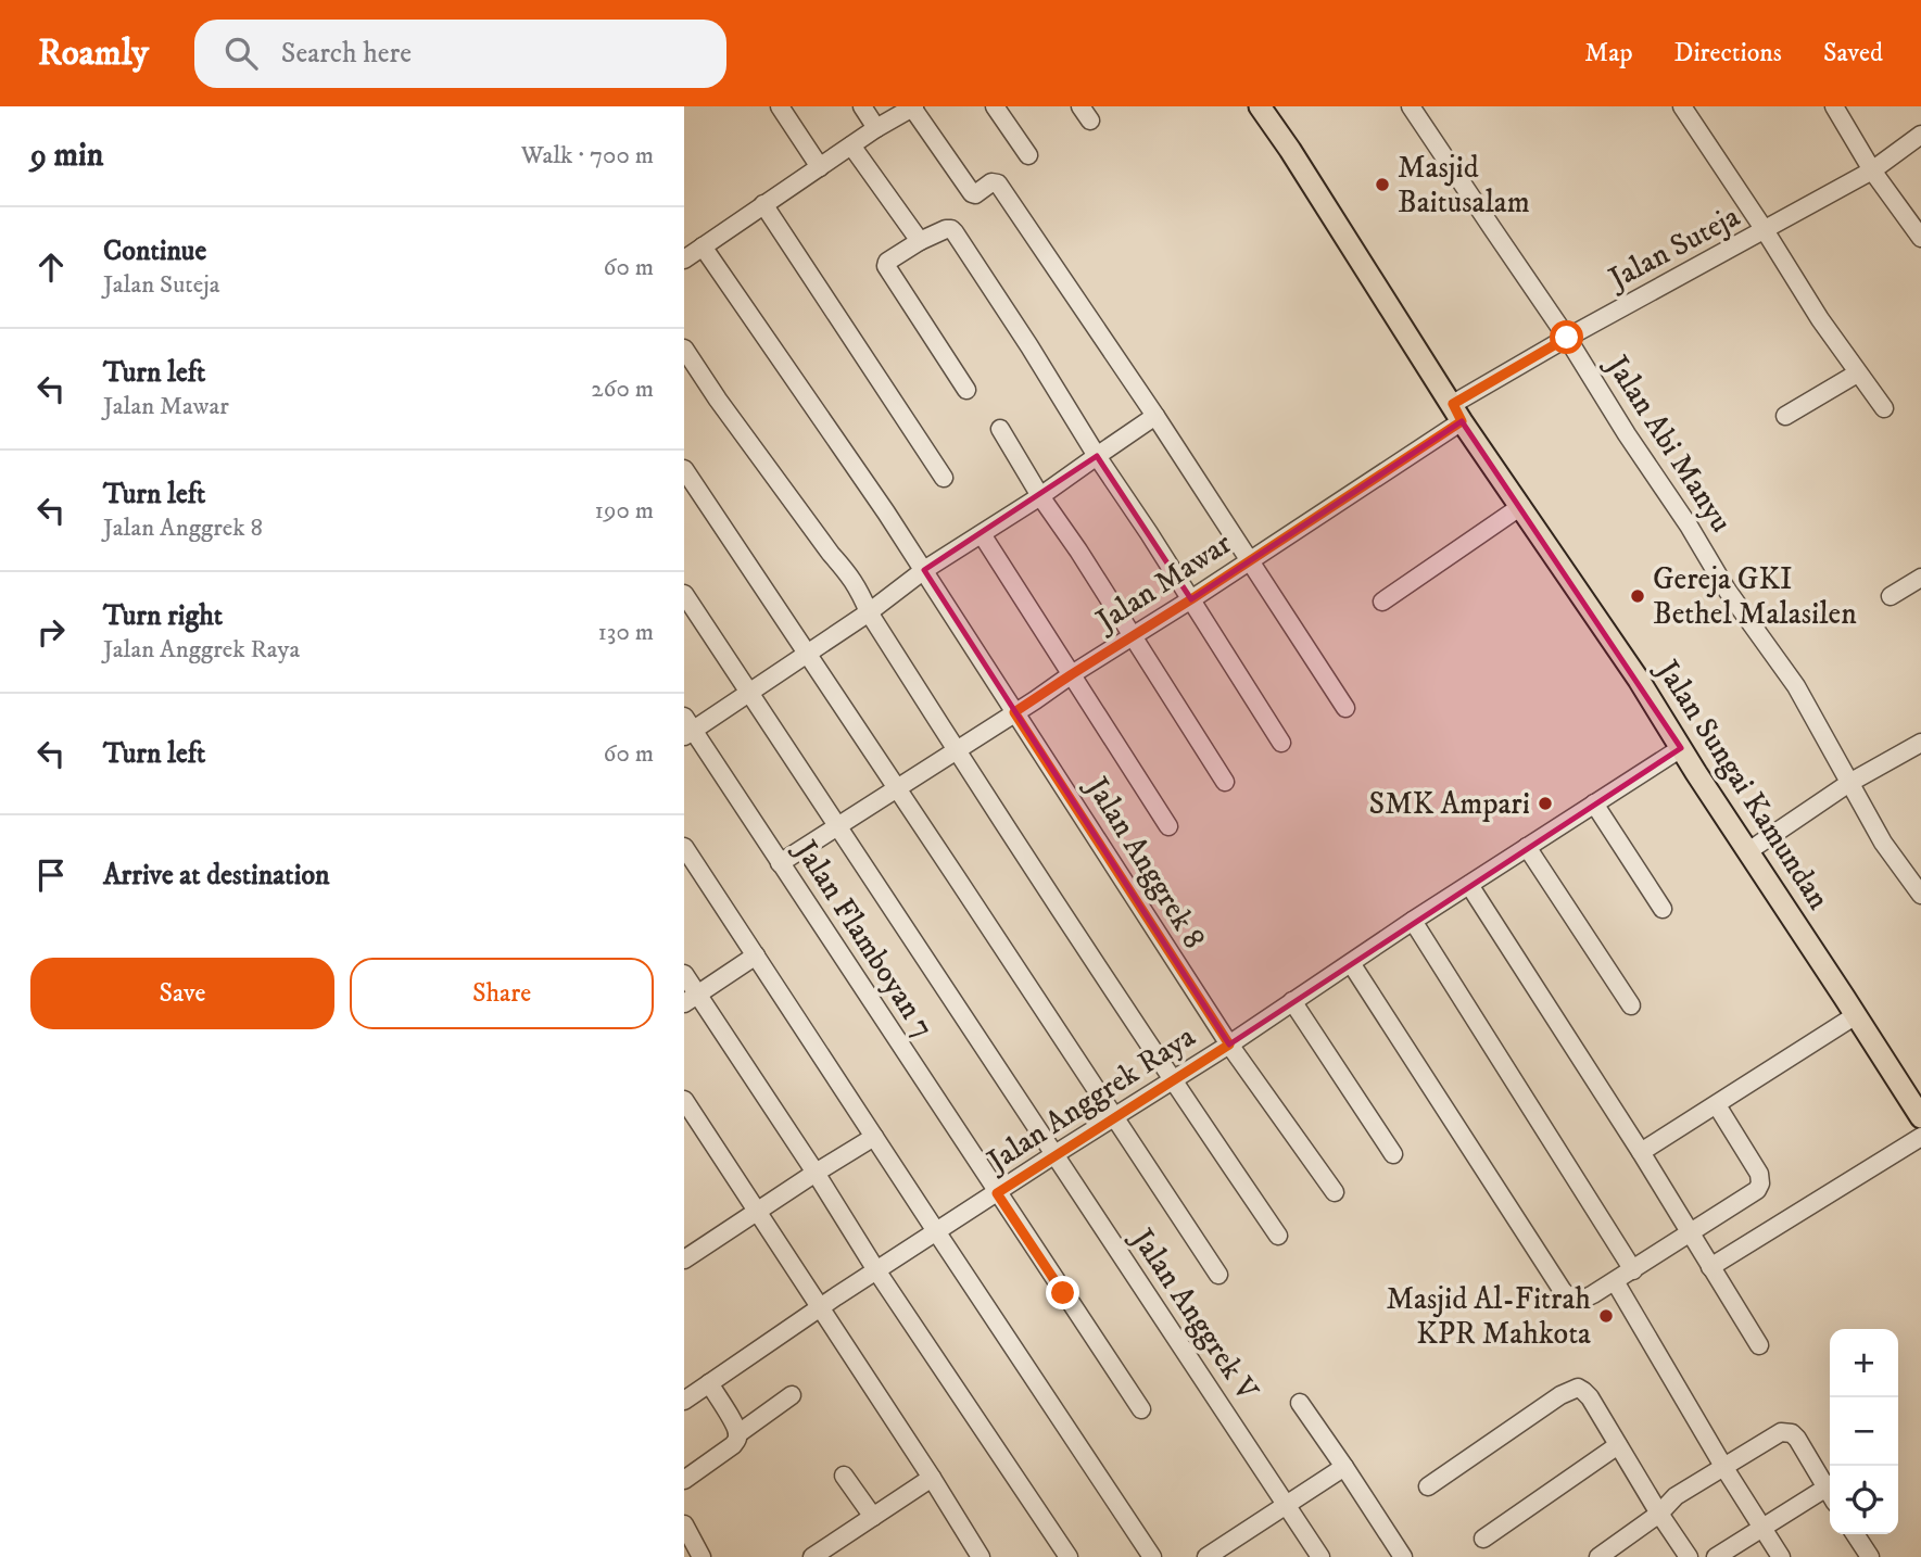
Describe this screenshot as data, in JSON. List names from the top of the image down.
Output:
{
  "streets": {
    "main road": ["Jalan Sungai Kamundan"],
    "street": [
      "Jalan Suteja",
      "Jalan Abi Manyu",
      "Jalan Mawar",
      "Jalan Anggrek 8",
      "Jalan Flamboyan 7",
      "Jalan Anggrek Raya",
      "Jalan Anggrek V"
    ]
  },
  "crossings": [
    ["Jalan Suteja", "Jalan Abi Manyu"],
    ["Jalan Suteja", "Jalan Mawar"],
    ["Jalan Suteja", "Jalan Sungai Kamundan"],
    ["Jalan Mawar", "Jalan Sungai Kamundan"],
    ["Jalan Mawar", "Jalan Anggrek 8"],
    ["Jalan Mawar", "Jalan Flamboyan 7"],
    ["Jalan Mawar", "Jalan Anggrek V"],
    ["Jalan Sungai Kamundan", "Jalan Anggrek Raya"],
    ["Jalan Anggrek 8", "Jalan Anggrek Raya"],
    ["Jalan Flamboyan 7", "Jalan Anggrek Raya"],
    ["Jalan Anggrek Raya", "Jalan Anggrek V"]
  ],
  "places": [
    "Masjid Baitusalam",
    "Gereja GKI Bethel Malasilen",
    "SMK Ampari",
    "Masjid Al-Fitrah KPR Mahkota"
  ],
  "page": {
    "header": "Roamly",
    "search": "Search here",
    "nav": ["Map", "Directions", "Saved"],
    "heading": ["9 min", "Walk · 700 m"],
    "list": [
      ["Continue", "Jalan Suteja", "60 m"],
      ["Turn left", "Jalan Mawar", "260 m"],
      ["Turn left", "Jalan Anggrek 8", "190 m"],
      ["Turn right", "Jalan Anggrek Raya", "130 m"],
      ["Turn left", "60 m"],
      "Arrive at destination"
    ],
    "buttons": ["Save", "Share"],
    "map_buttons": ["+", "−"]
  }
}
